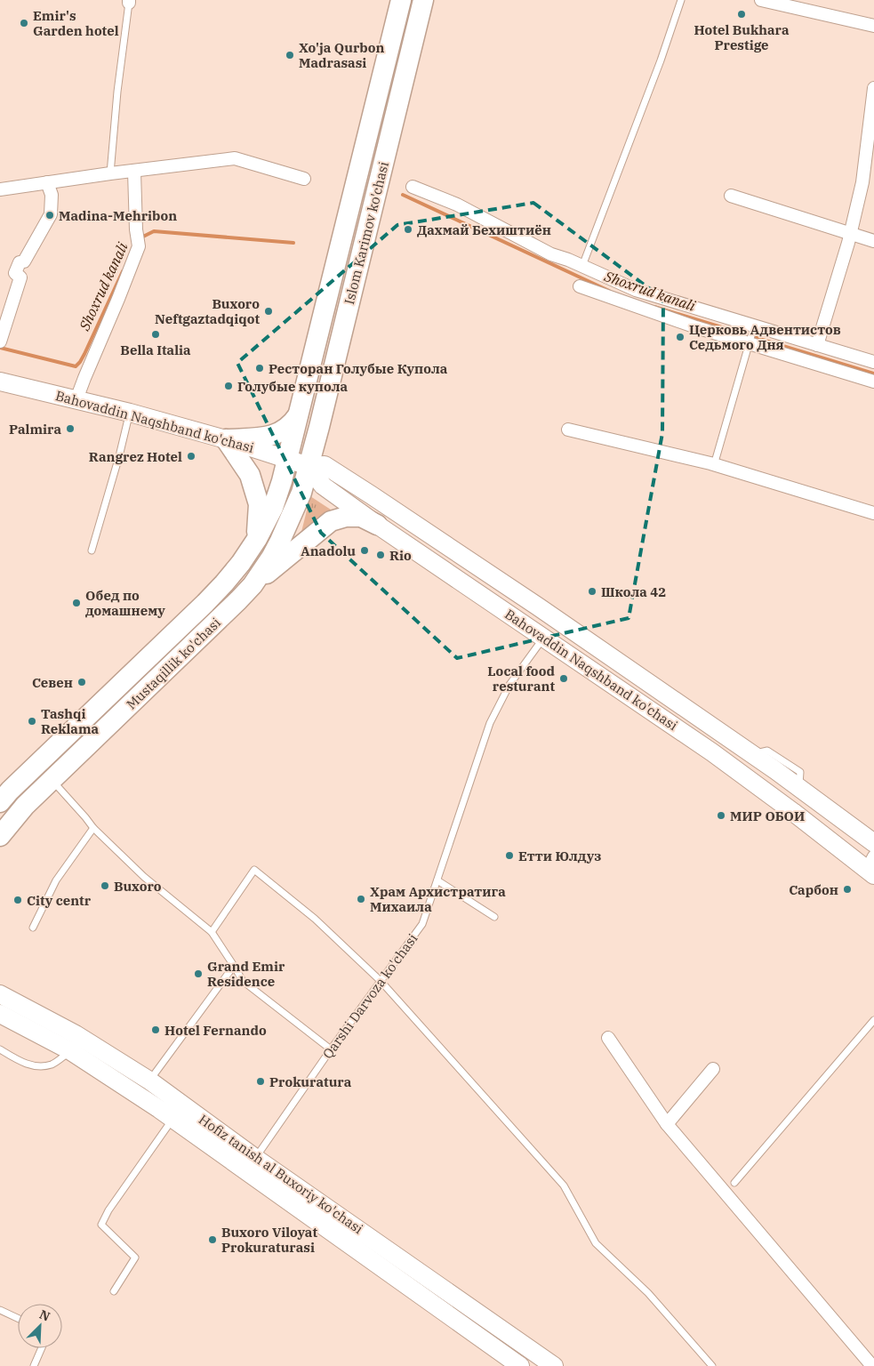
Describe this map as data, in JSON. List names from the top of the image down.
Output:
{
  "streets": {
    "main road": [
      "Islom Karimov ko'chasi",
      "Bahovaddin Naqshband ko'chasi",
      "Mustaqillik ko'chasi",
      "Hofiz tanish al Buxoriy ko'chasi"
    ],
    "lane": ["Qarshi Darvoza ko'chasi"]
  },
  "crossings": [
    ["Islom Karimov ko'chasi", "Bahovaddin Naqshband ko'chasi"],
    ["Islom Karimov ko'chasi", "Mustaqillik ko'chasi"],
    ["Bahovaddin Naqshband ko'chasi", "Mustaqillik ko'chasi"],
    ["Bahovaddin Naqshband ko'chasi", "Qarshi Darvoza ko'chasi"],
    ["Qarshi Darvoza ko'chasi", "Hofiz tanish al Buxoriy ko'chasi"]
  ],
  "water": ["Shoxrud kanali"],
  "places": [
    "Hotel Bukhara Prestige",
    "Emir's Garden hotel",
    "Xo'ja Qurbon Madrasasi",
    "Madina-Mehribon",
    "Дахмай Бехиштиён",
    "Buxoro Neftgaztadqiqot",
    "Bella Italia",
    "Церковь Адвентистов Седьмого Дня",
    "Ресторан Голубые Купола",
    "Голубые купола",
    "Palmira",
    "Rangrez Hotel",
    "Anadolu",
    "Rio",
    "Школа 42",
    "Обед по домашнему",
    "Local food resturant",
    "Севен",
    "Tashqi Reklama",
    "МИР ОБОИ",
    "Етти Юлдуз",
    "Buxoro",
    "Сарбон",
    "Храм Архистратига Михаила",
    "City centr",
    "Grand Emir Residence",
    "Hotel Fernando",
    "Prokuratura",
    "Buxoro Viloyat Prokuraturasi"
  ],
  "north": "top right"
}
